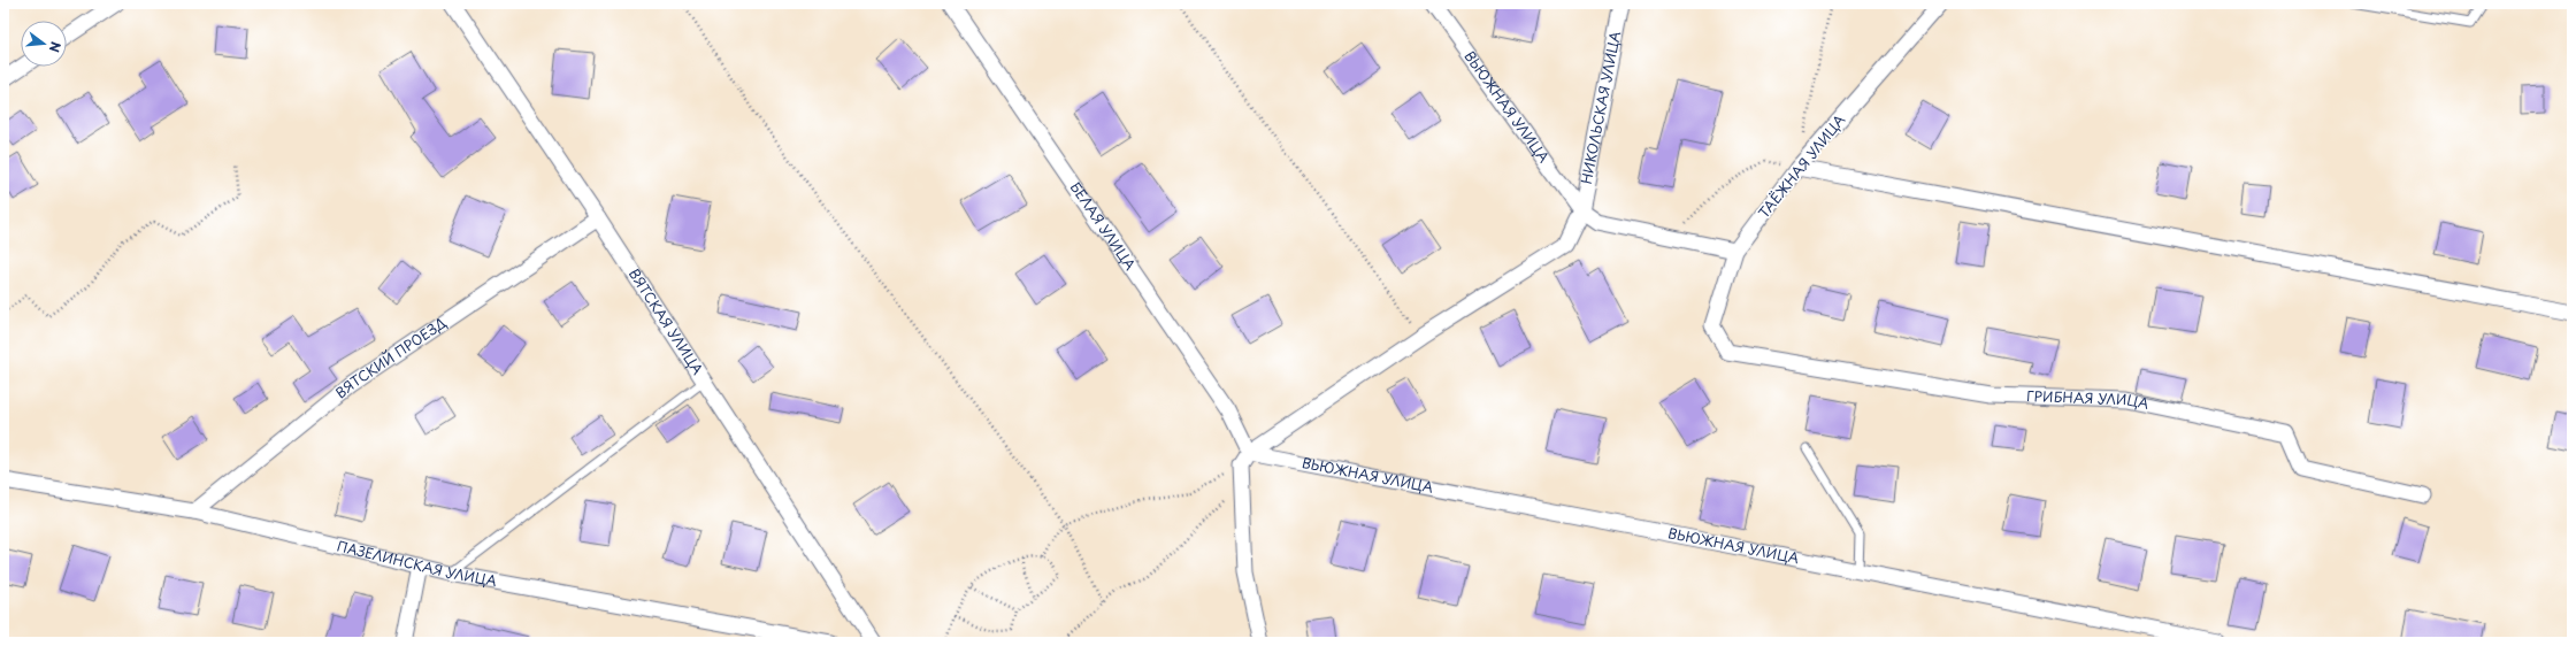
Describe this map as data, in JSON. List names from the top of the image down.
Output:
{
  "streets": {
    "street": [
      "ВЬЮЖНАЯ УЛИЦА",
      "НИКОЛЬСКАЯ УЛИЦА",
      "ТАЁЖНАЯ УЛИЦА",
      "БЕЛАЯ УЛИЦА",
      "ВЯТСКАЯ УЛИЦА",
      "ВЯТСКИЙ ПРОЕЗД",
      "ГРИБНАЯ УЛИЦА",
      "ПАЗЕЛИНСКАЯ УЛИЦА"
    ]
  },
  "crossings": [
    ["ВЬЮЖНАЯ УЛИЦА", "НИКОЛЬСКАЯ УЛИЦА"],
    ["ВЬЮЖНАЯ УЛИЦА", "БЕЛАЯ УЛИЦА"],
    ["НИКОЛЬСКАЯ УЛИЦА", "БЕЛАЯ УЛИЦА"],
    ["ТАЁЖНАЯ УЛИЦА", "ГРИБНАЯ УЛИЦА"],
    ["ВЯТСКАЯ УЛИЦА", "ВЯТСКИЙ ПРОЕЗД"],
    ["ВЯТСКИЙ ПРОЕЗД", "ПАЗЕЛИНСКАЯ УЛИЦА"]
  ],
  "north": "right"
}
